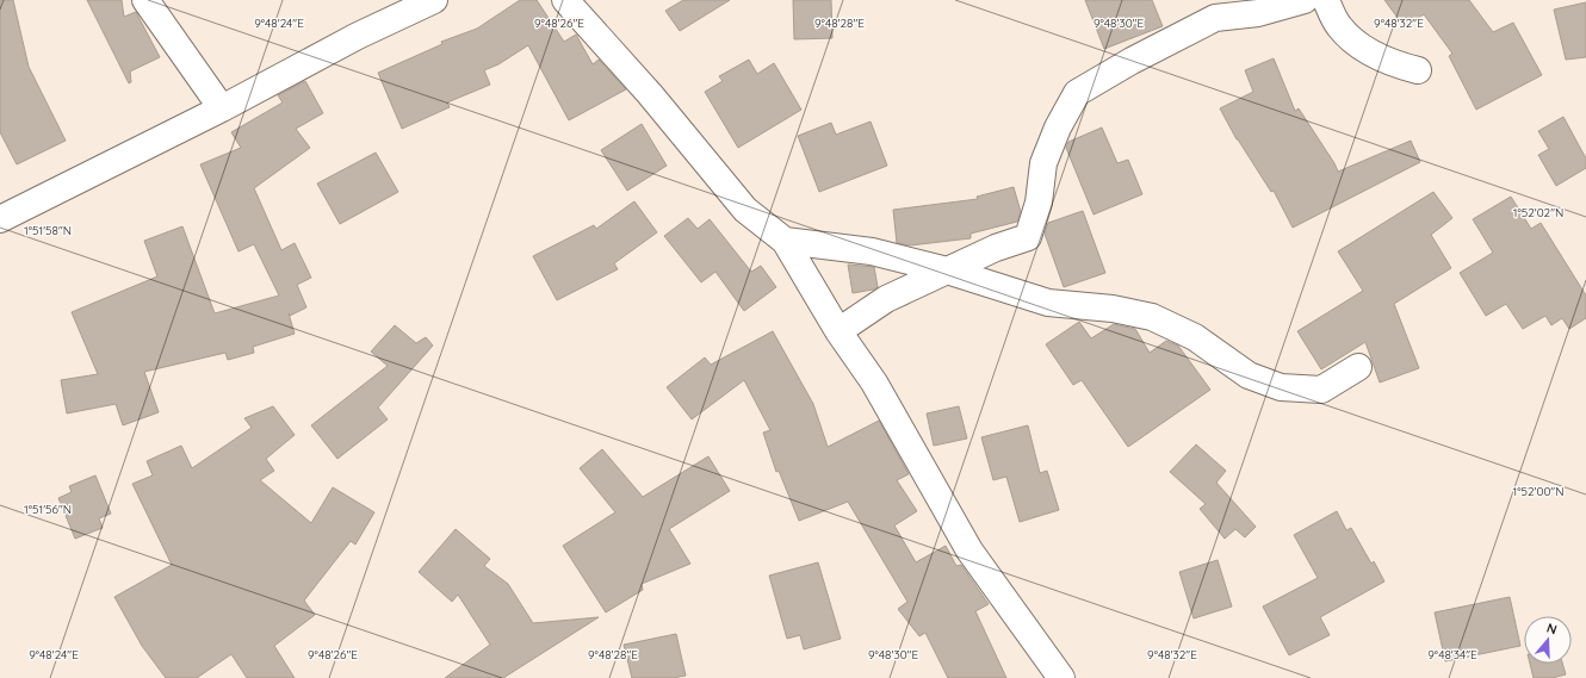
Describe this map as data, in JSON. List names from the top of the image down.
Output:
{
  "north": "top",
  "coordinates": [
    "9°48'24\"E",
    "9°48'26\"E",
    "9°48'28\"E",
    "9°48'30\"E",
    "9°48'32\"E",
    "1°52'02\"N",
    "1°51'58\"N",
    "1°52'00\"N",
    "1°51'56\"N",
    "9°48'34\"E"
  ]
}
